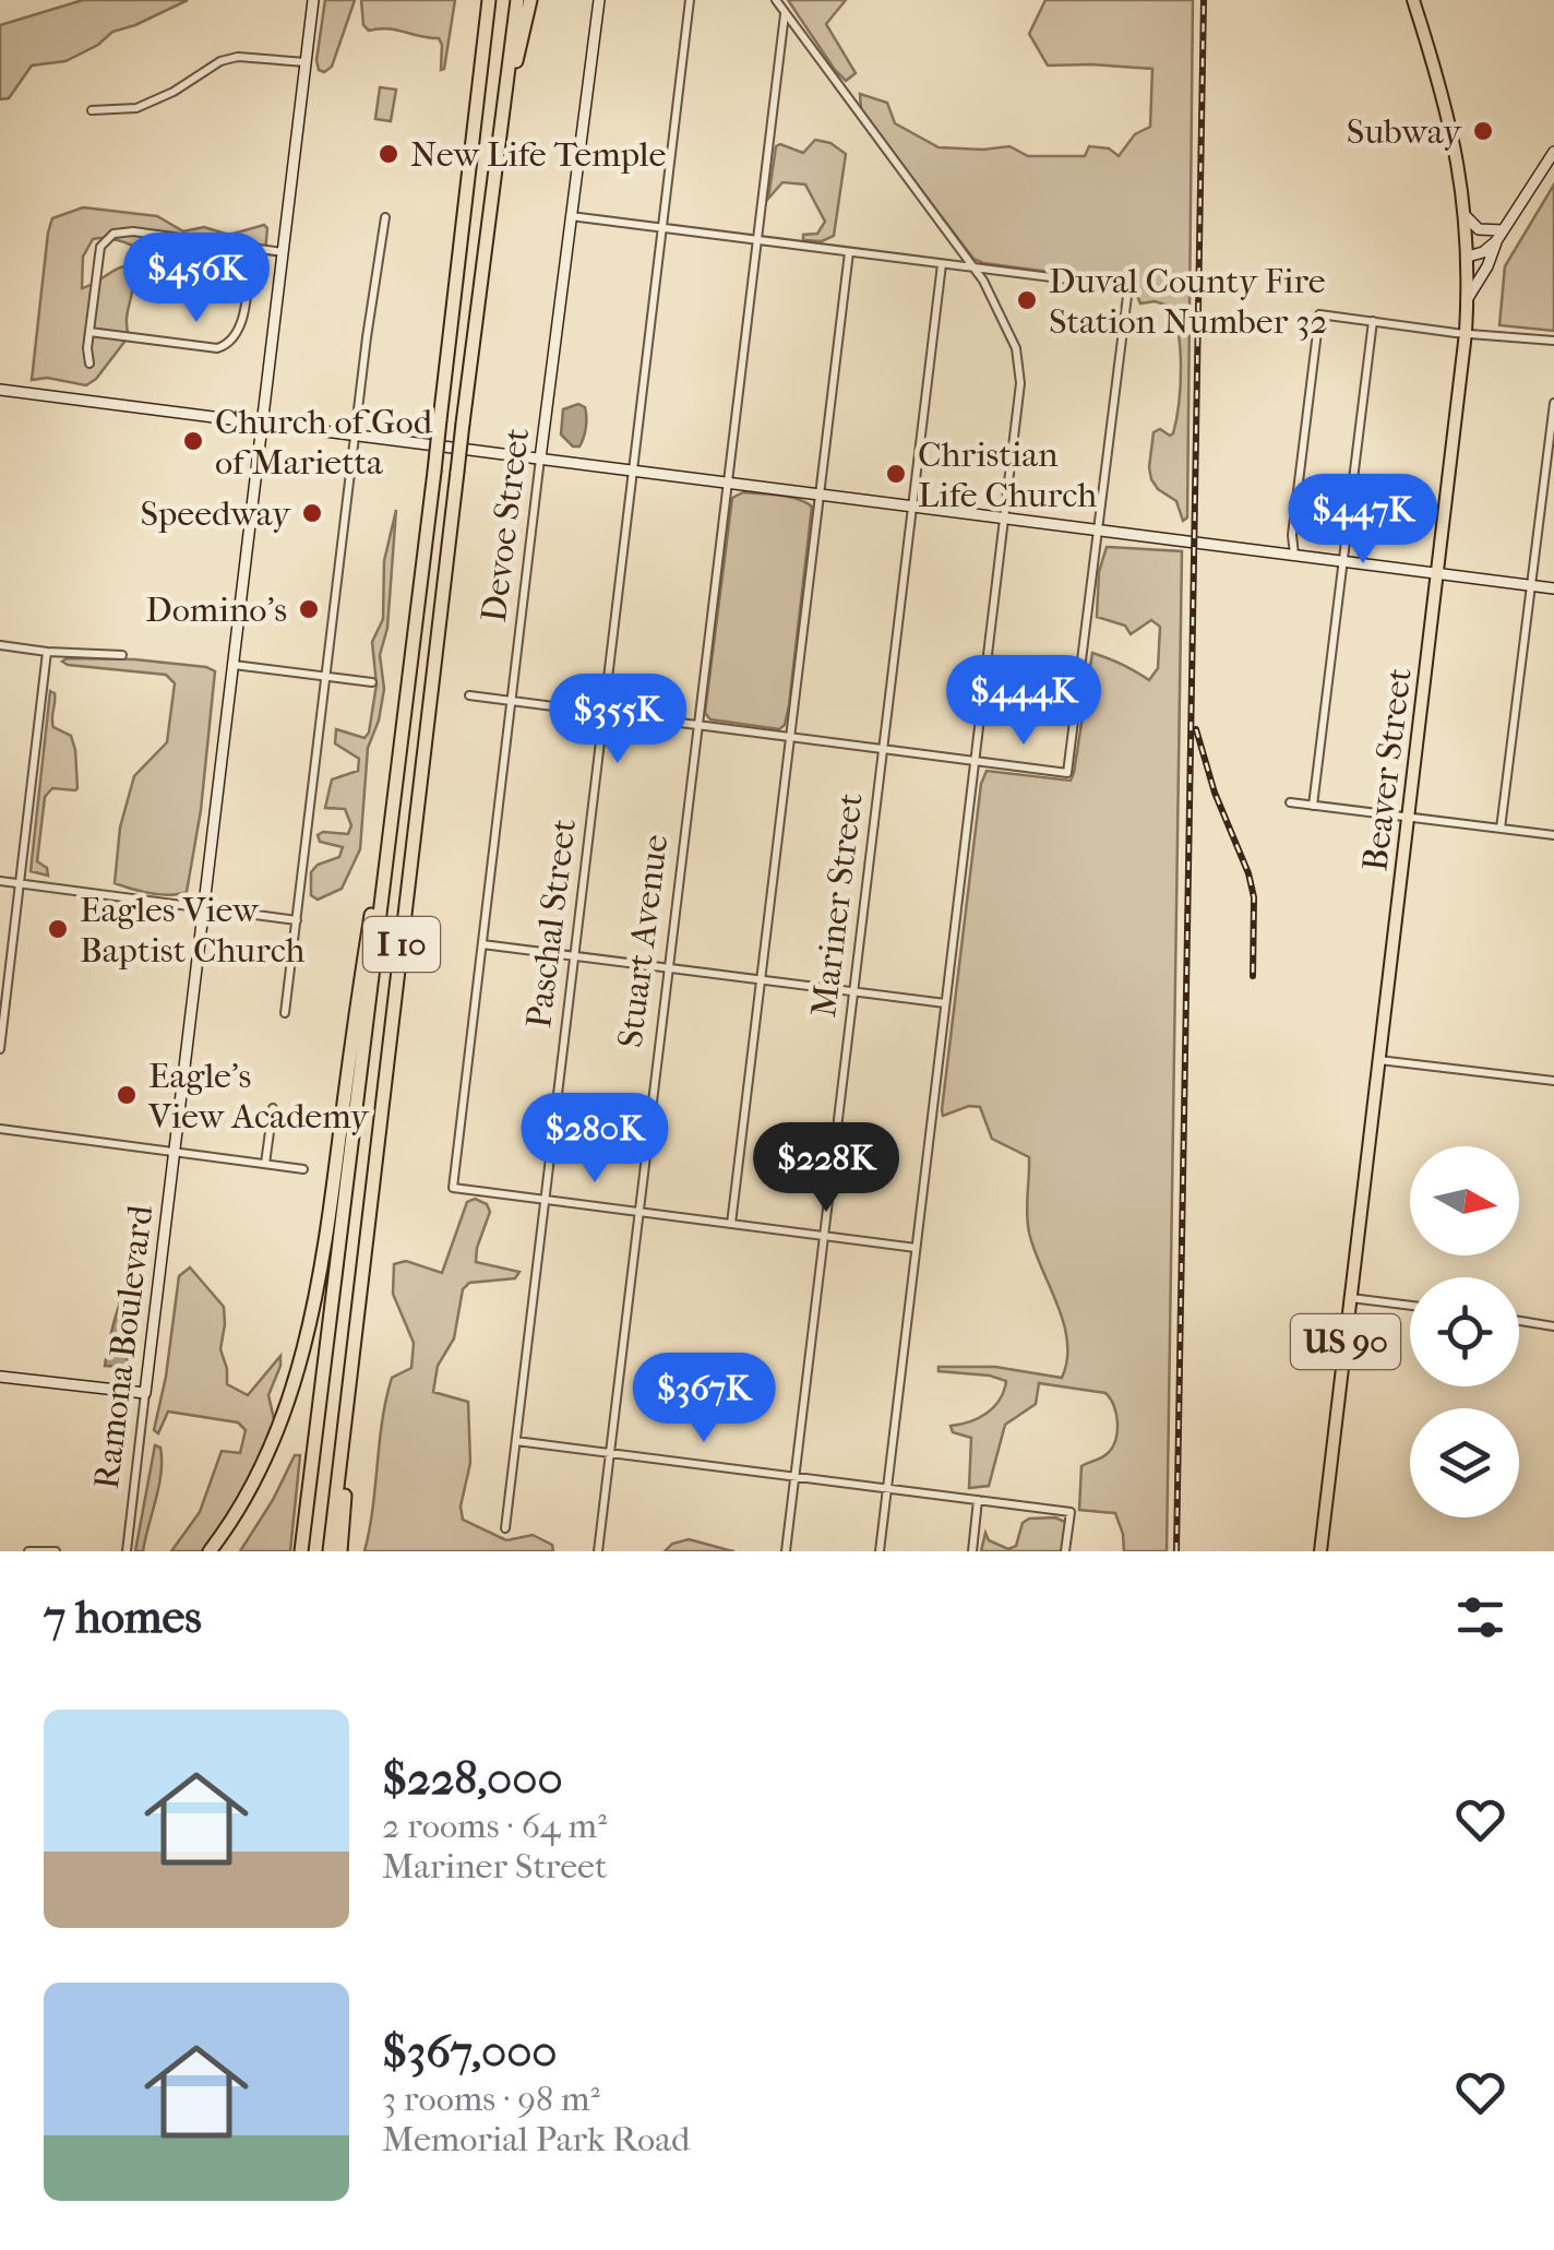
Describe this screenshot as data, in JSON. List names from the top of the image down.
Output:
{
  "streets": {
    "highway": ["I 10"],
    "main road": ["Beaver Street", "US 90"],
    "street": [
      "Devoe Street",
      "Mariner Street",
      "Paschal Street",
      "Stuart Avenue",
      "Ramona Boulevard"
    ]
  },
  "crossings": [
    ["Devoe Street", "Paschal Street"]
  ],
  "places": [
    "Subway",
    "New Life Temple",
    "Duval County Fire Station Number 32",
    "Church of God of Marietta",
    "Christian Life Church",
    "Speedway",
    "Domino's",
    "Eagles View Baptist Church",
    "Eagle's View Academy"
  ],
  "north": "right",
  "page": {
    "price": [
      "$456K",
      "$447K",
      "$444K",
      "$355K",
      "$280K",
      "$228K",
      "$367K"
    ],
    "heading": "7 homes",
    "list": [
      {
        "name": "$228,000",
        "note": "2 rooms · 64 m² · Mariner Street"
      },
      {
        "name": "$367,000",
        "note": "3 rooms · 98 m² · Memorial Park Road"
      }
    ]
  }
}
